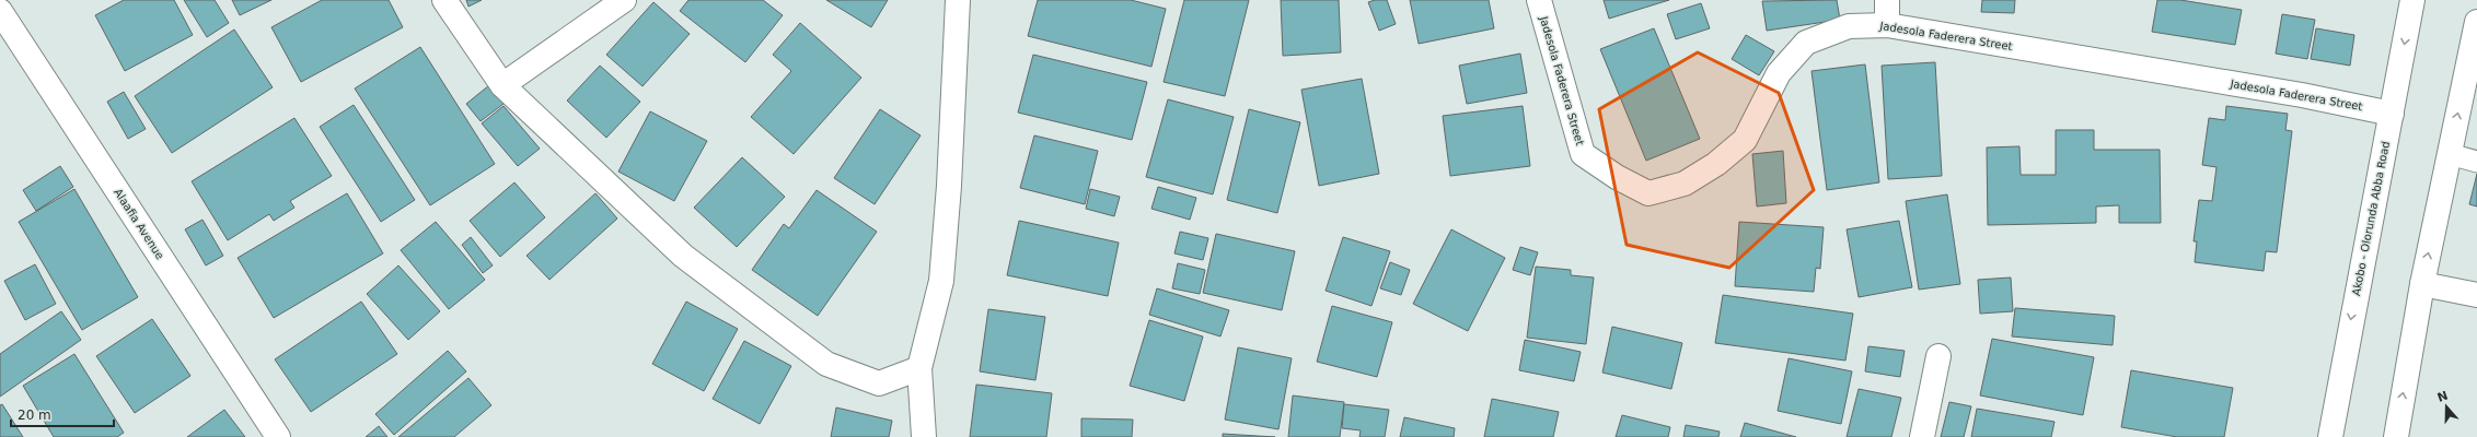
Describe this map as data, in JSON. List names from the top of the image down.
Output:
{
  "streets": {
    "street": ["Jadesola Faderera Street", "Akobo - Olorunda Abba Road", "Alaafia Avenue"]
  },
  "crossings": [
    ["Jadesola Faderera Street", "Akobo - Olorunda Abba Road"]
  ],
  "scale_bar": "20 m",
  "north": "top"
}
